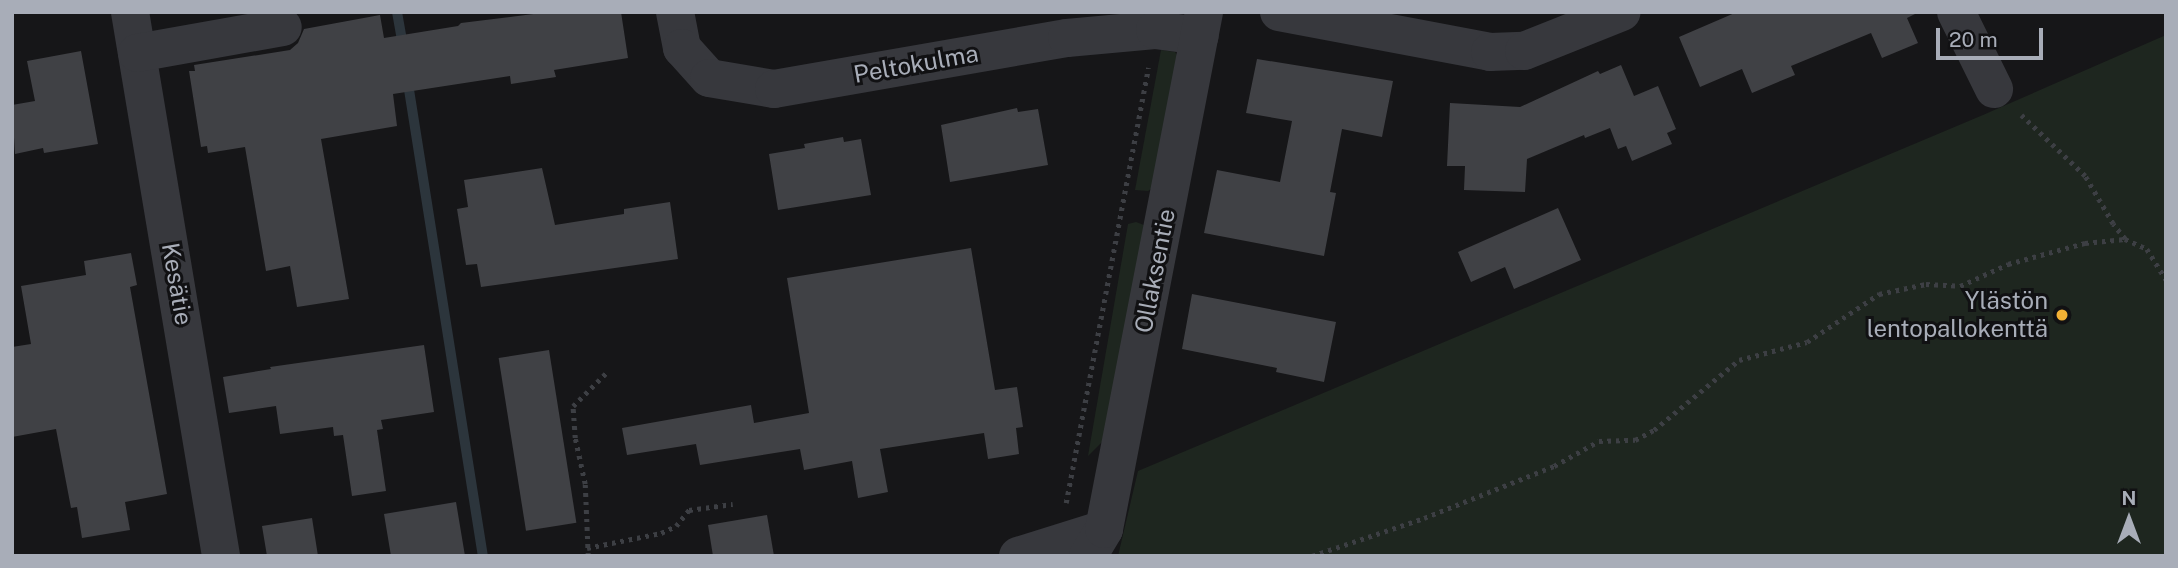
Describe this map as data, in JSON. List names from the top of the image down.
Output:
{
  "streets": {
    "street": ["Peltokulma", "Ollaksentie", "Kesätie"]
  },
  "crossings": [
    ["Peltokulma", "Ollaksentie"]
  ],
  "places": ["Ylästön lentopallokenttä"],
  "scale_bar": "20 m",
  "north": "top"
}
